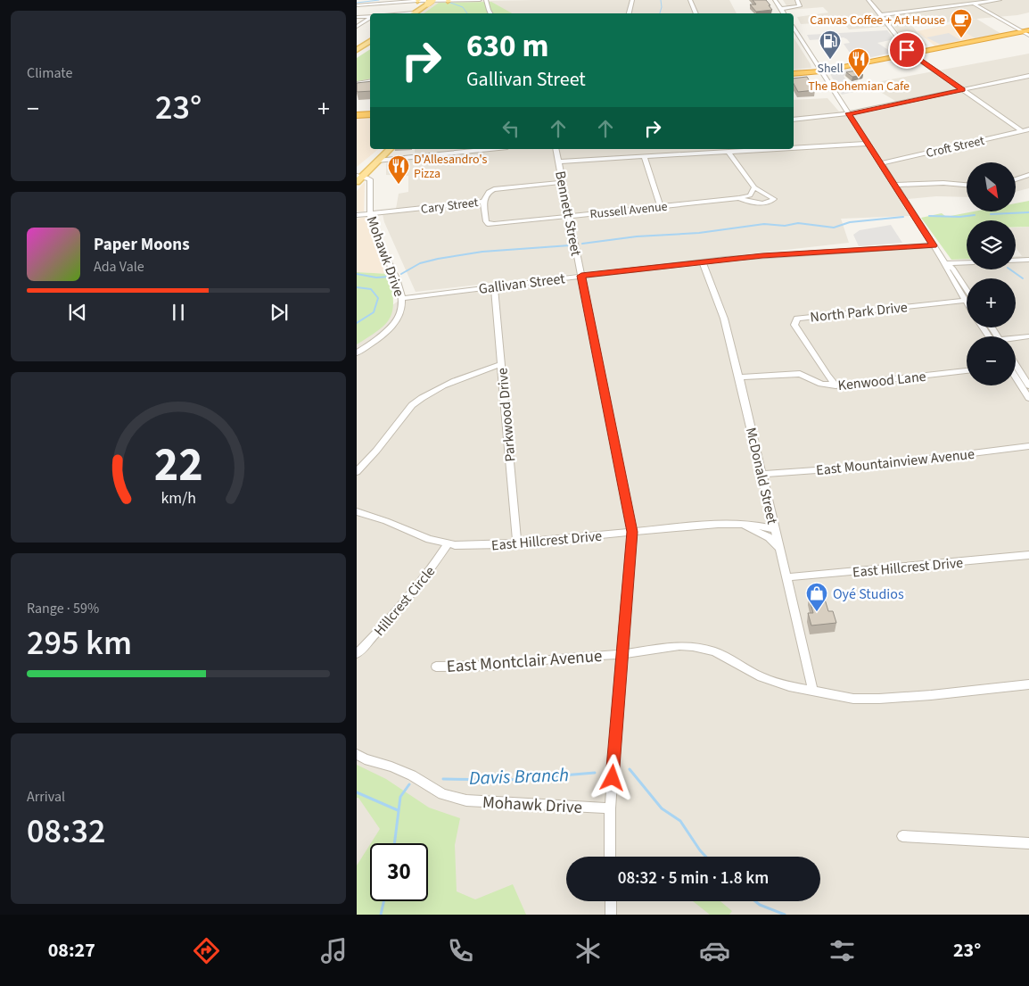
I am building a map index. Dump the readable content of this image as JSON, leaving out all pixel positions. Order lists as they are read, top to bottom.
{
  "streets": {
    "street": [
      "Croft Street",
      "Cary Street",
      "Russell Avenue",
      "Bennett Street",
      "Mohawk Drive",
      "Gallivan Street",
      "North Park Drive",
      "Kenwood Lane",
      "Parkwood Drive",
      "East Mountainview Avenue",
      "McDonald Street",
      "East Hillcrest Drive",
      "Hillcrest Circle",
      "East Montclair Avenue"
    ]
  },
  "crossings": [
    ["Cary Street", "Russell Avenue"],
    ["Cary Street", "Bennett Street"],
    ["Cary Street", "Mohawk Drive"],
    ["Russell Avenue", "Bennett Street"],
    ["Bennett Street", "Mohawk Drive"],
    ["Bennett Street", "Gallivan Street"],
    ["Bennett Street", "East Hillcrest Drive"],
    ["Bennett Street", "East Montclair Avenue"],
    ["Mohawk Drive", "Gallivan Street"],
    ["Gallivan Street", "Parkwood Drive"],
    ["Gallivan Street", "McDonald Street"],
    ["North Park Drive", "Kenwood Lane"],
    ["Kenwood Lane", "McDonald Street"],
    ["Parkwood Drive", "East Hillcrest Drive"],
    ["East Mountainview Avenue", "McDonald Street"],
    ["McDonald Street", "East Hillcrest Drive"],
    ["McDonald Street", "East Montclair Avenue"],
    ["East Hillcrest Drive", "Hillcrest Circle"]
  ],
  "water": ["Davis Branch"],
  "places": {
    "cafe": ["Canvas Coffee + Art House"],
    "fuel station": ["Shell"],
    "restaurant": ["The Bohemian Cafe", "D'Allesandro's Pizza"],
    "shop": ["Oyé Studios"]
  },
  "north": "bottom right",
  "page": {
    "tile": [
      "Climate",
      ["Range · 59%", "295 km"],
      ["Arrival", "08:32"]
    ],
    "turn": ["630 m", "Gallivan Street"],
    "heat": ["−", "23°", "+"],
    "map_buttons": ["+", "−"],
    "song": ["Paper Moons", "Ada Vale"],
    "limit": "30",
    "trip": "08:32 · 5 min · 1.8 km",
    "tabs": ["08:27", "23°"],
    "gauge": ["22", "km/h"]
  }
}
